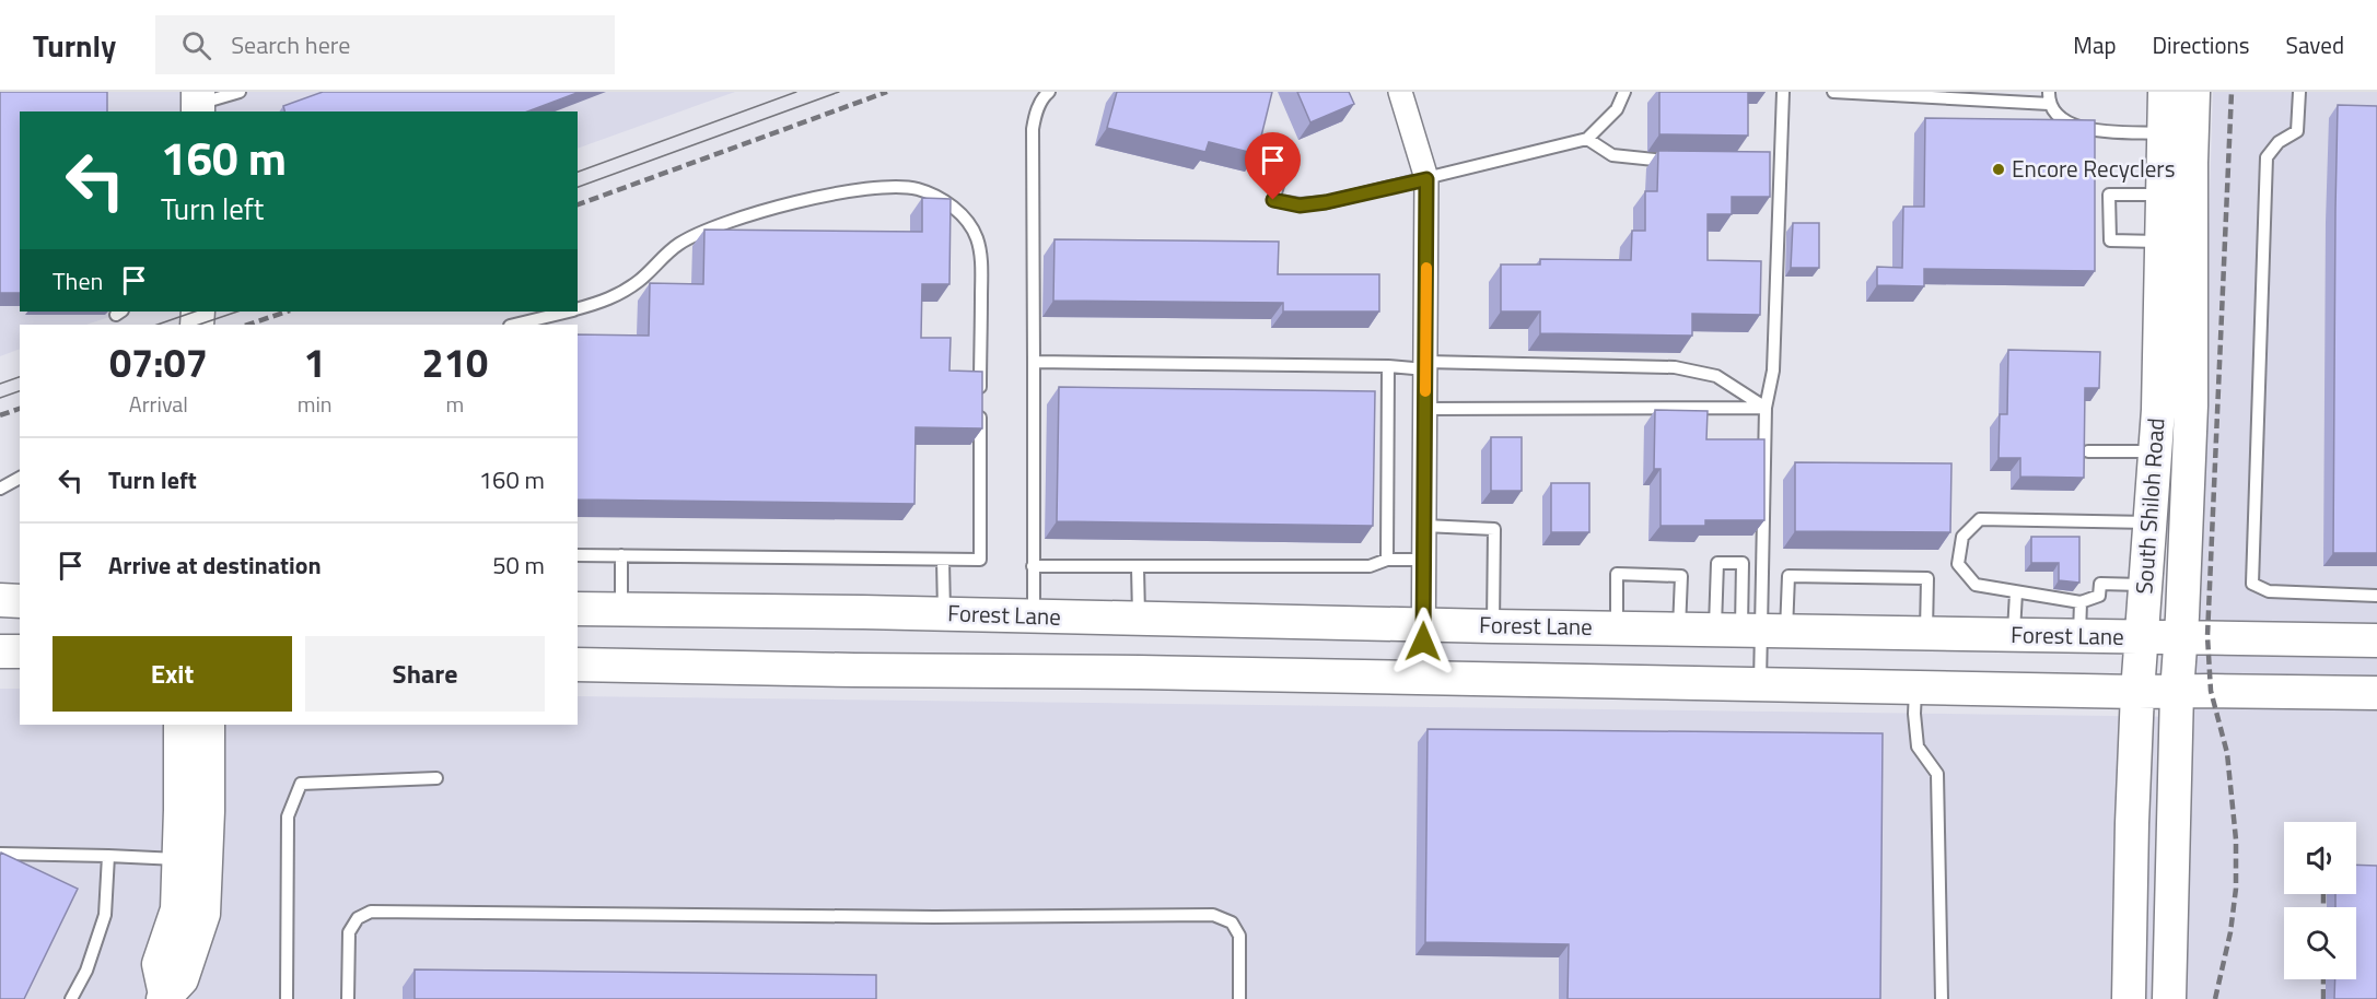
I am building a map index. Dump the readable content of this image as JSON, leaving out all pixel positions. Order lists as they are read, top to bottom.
{
  "streets": {
    "main road": ["South Shiloh Road", "Forest Lane"]
  },
  "crossings": [
    ["South Shiloh Road", "Forest Lane"]
  ],
  "places": ["Encore Recyclers"],
  "page": {
    "header": "Turnly",
    "search": "Search here",
    "nav": ["Map", "Directions", "Saved"],
    "turn": ["160 m", "Turn left"],
    "then": "Then",
    "eta": [
      "07:07",
      "Arrival",
      "1",
      "min",
      "210",
      "m"
    ],
    "list": [
      {
        "name": "Turn left",
        "value": "160 m"
      },
      {
        "name": "Arrive at destination",
        "value": "50 m"
      }
    ],
    "buttons": ["Exit", "Share"]
  }
}
